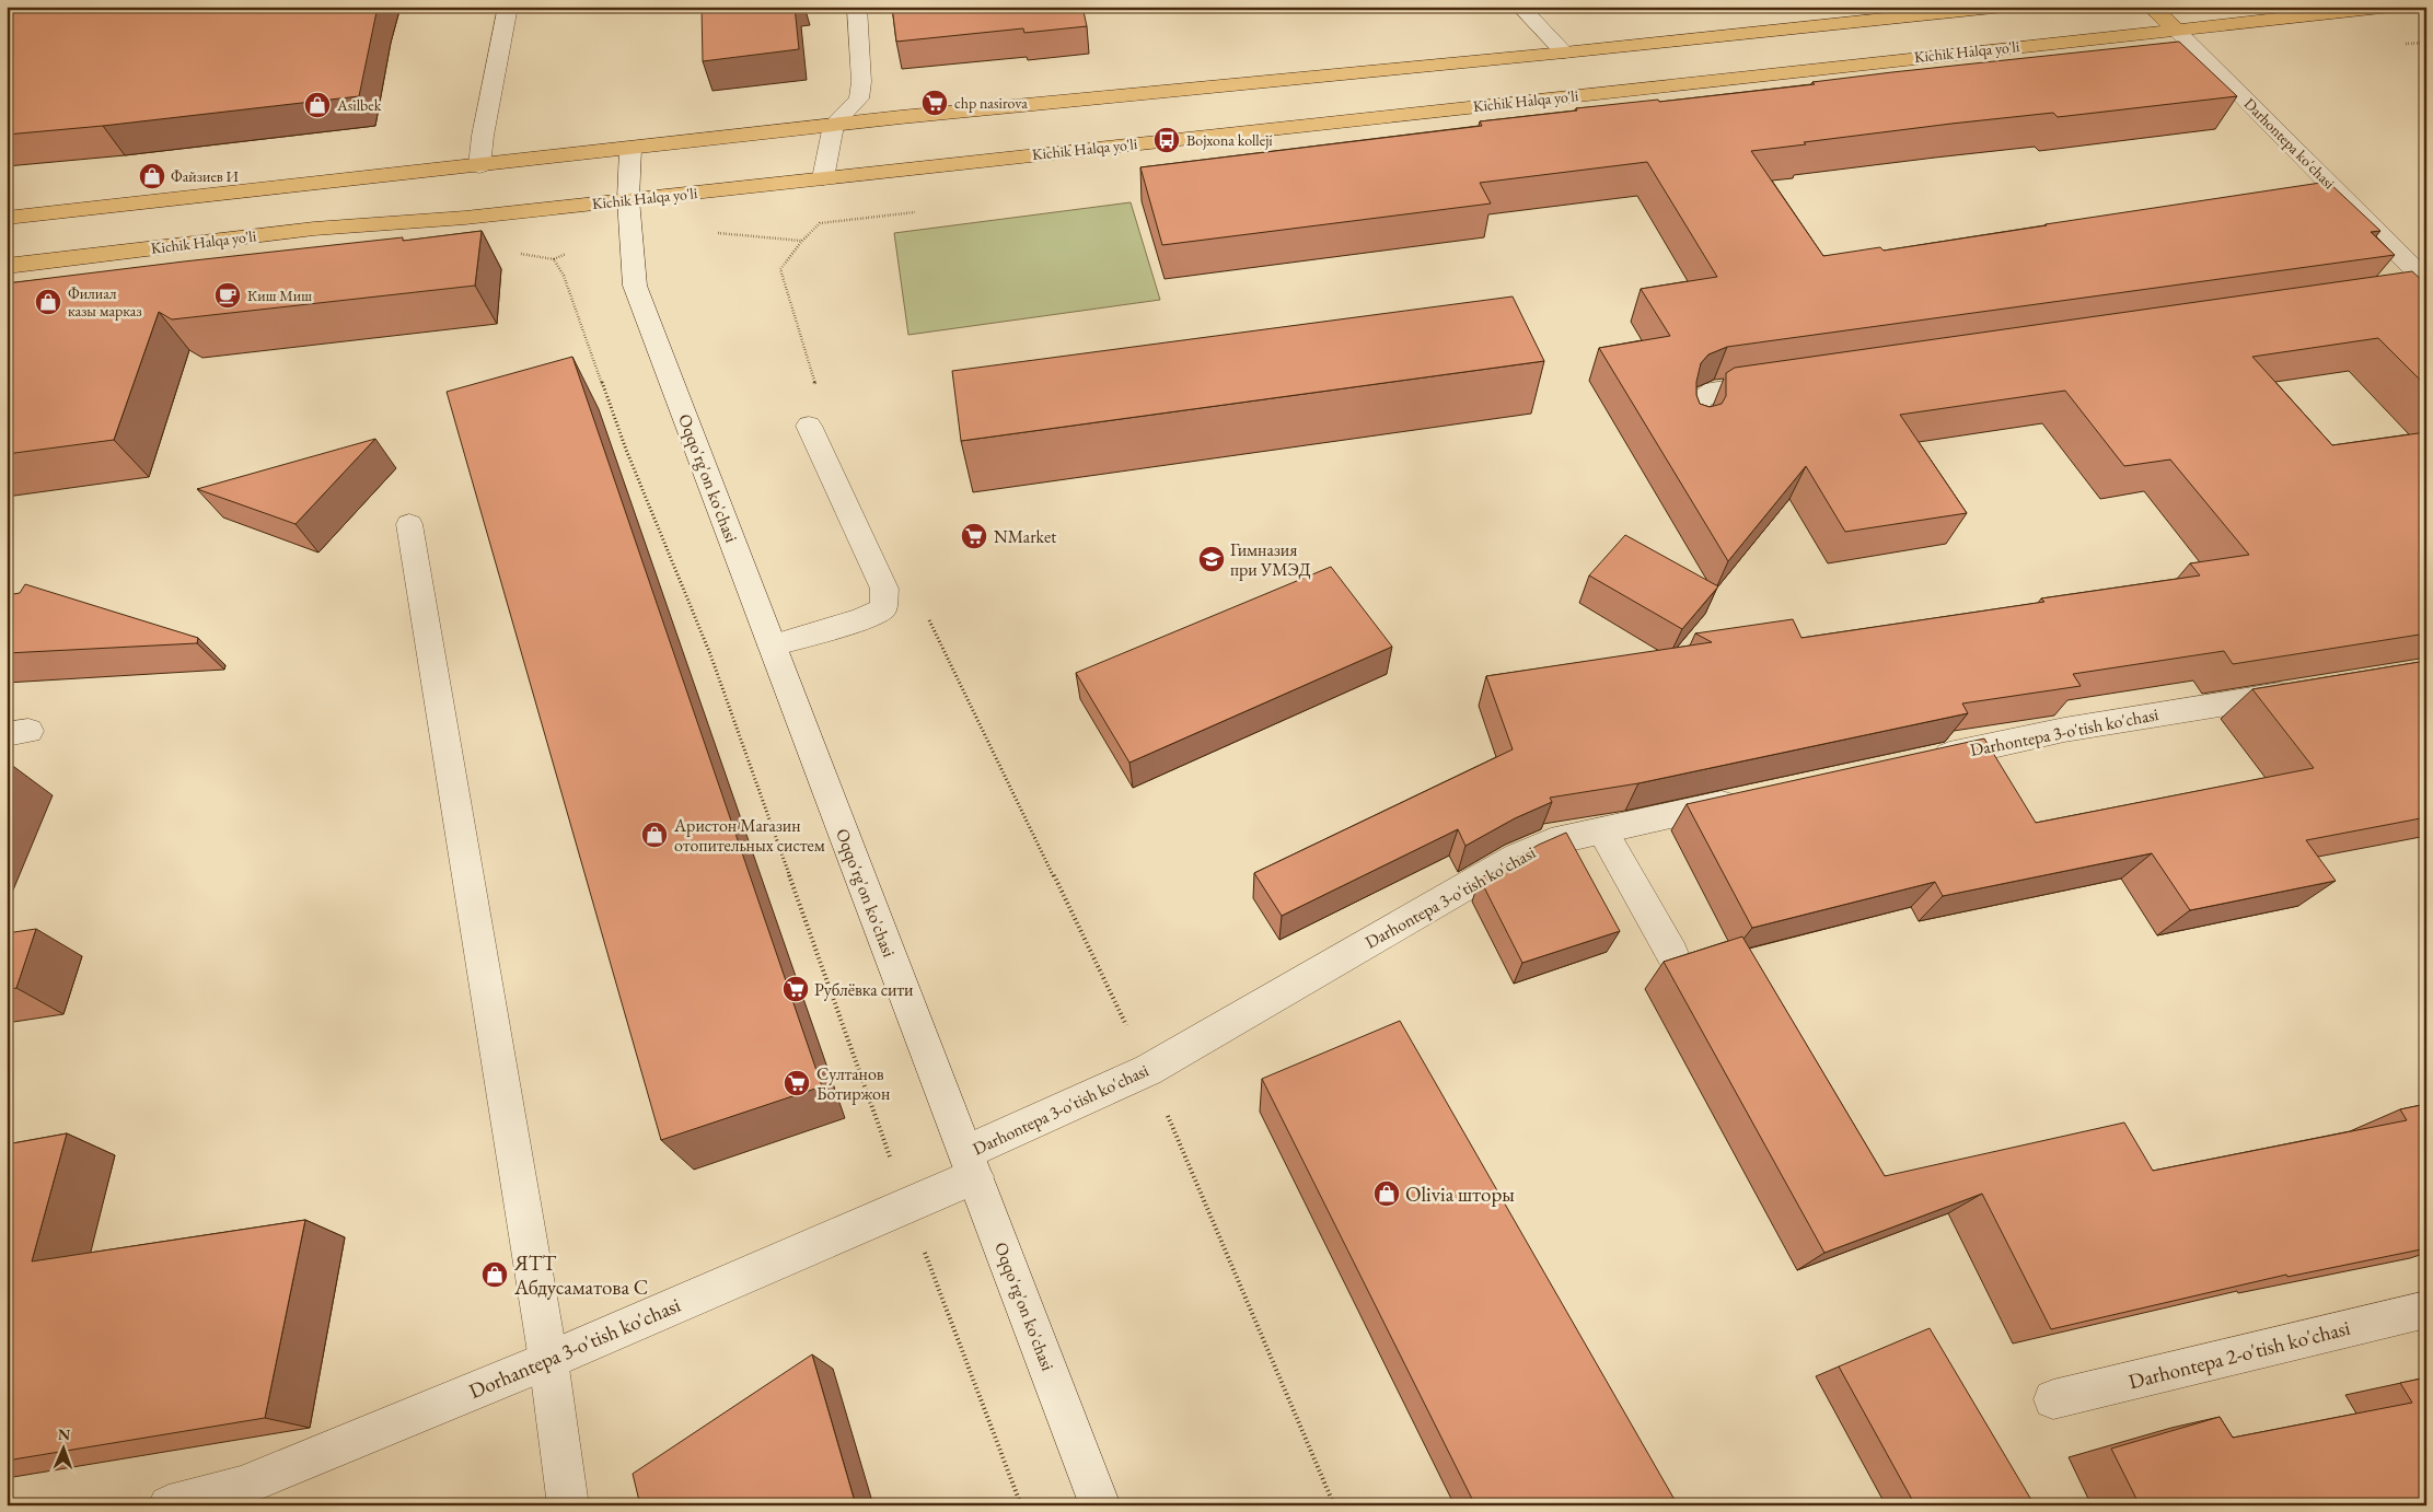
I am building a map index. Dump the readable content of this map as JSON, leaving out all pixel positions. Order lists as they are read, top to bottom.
{
  "streets": {
    "highway": ["Kichik Halqa yo'li"],
    "street": [
      "Darhontepa ko'chasi",
      "Oqqo'rg'on ko'chasi",
      "Darhontepa 3-o'tish ko'chasi",
      "Dorhantepa 3-o'tish ko'chasi",
      "Darhontepa 2-o'tish ko'chasi"
    ]
  },
  "crossings": [
    ["Kichik Halqa yo'li", "Darhontepa ko'chasi"],
    ["Kichik Halqa yo'li", "Oqqo'rg'on ko'chasi"],
    ["Oqqo'rg'on ko'chasi", "Darhontepa 3-o'tish ko'chasi"],
    ["Oqqo'rg'on ko'chasi", "Dorhantepa 3-o'tish ko'chasi"],
    ["Darhontepa 3-o'tish ko'chasi", "Dorhantepa 3-o'tish ko'chasi"]
  ],
  "places": {
    "supermarket": [
      "chp nasirova",
      "NMarket",
      "Рублёвка сити",
      "Султанов Ботиржон"
    ],
    "shop": [
      "Asilbek",
      "Файзиев И",
      "Филиал казы марказ",
      "Аристон Магазин отопительных систем",
      "Olivia шторы",
      "ЯТТ Абдусаматова С"
    ],
    "bus stop": ["Bojxona kolleji"],
    "cafe": ["Киш Миш"],
    "school or university": ["Гимназия при УМЭД"]
  },
  "north": "top"
}
